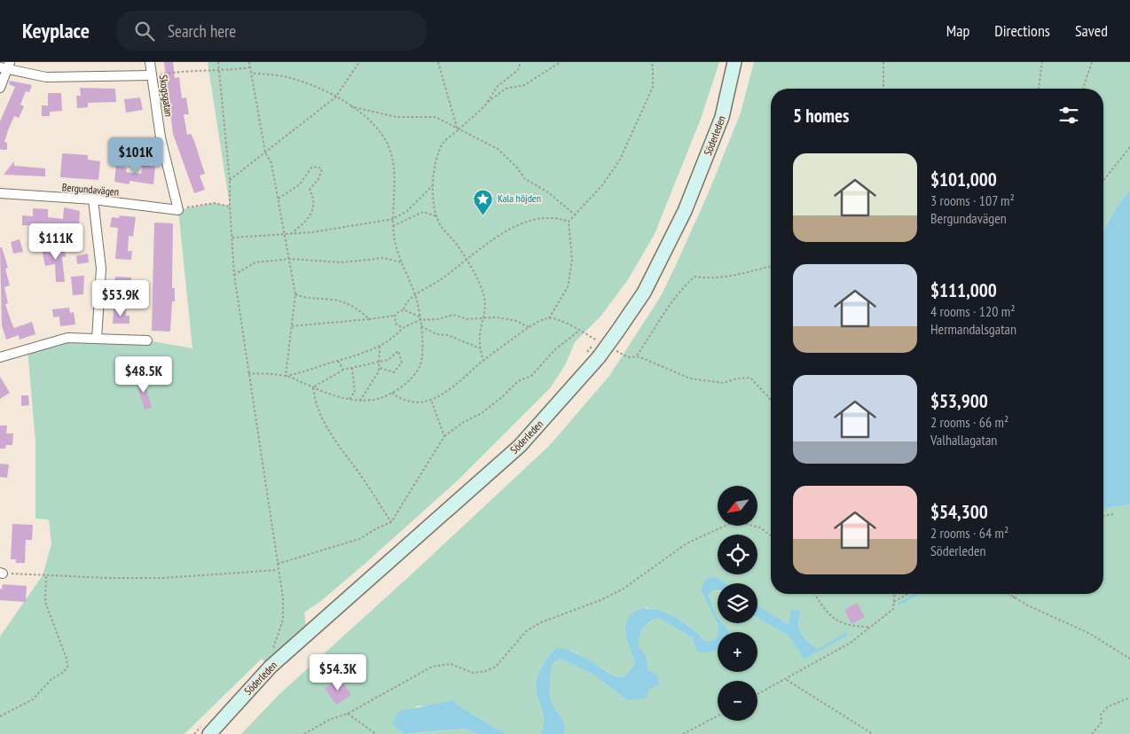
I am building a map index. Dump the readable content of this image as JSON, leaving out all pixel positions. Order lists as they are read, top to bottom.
{
  "streets": {
    "street": ["Skogsgatan", "Söderleden", "Bergundavägen"]
  },
  "crossings": [
    ["Skogsgatan", "Bergundavägen"]
  ],
  "places": {
    "place": ["Kala höjden"]
  },
  "north": "bottom left",
  "page": {
    "header": "Keyplace",
    "search": "Search here",
    "nav": ["Map", "Directions", "Saved"],
    "heading": "5 homes",
    "price": [
      "$101K",
      "$111K",
      "$53.9K",
      "$48.5K",
      "$54.3K"
    ],
    "list": [
      {
        "name": "$101,000",
        "note": "3 rooms · 107 m² · Bergundavägen"
      },
      {
        "name": "$111,000",
        "note": "4 rooms · 120 m² · Hermandalsgatan"
      },
      {
        "name": "$53,900",
        "note": "2 rooms · 66 m² · Valhallagatan"
      },
      {
        "name": "$54,300",
        "note": "2 rooms · 64 m² · Söderleden"
      }
    ],
    "map_buttons": ["+", "−"]
  }
}
